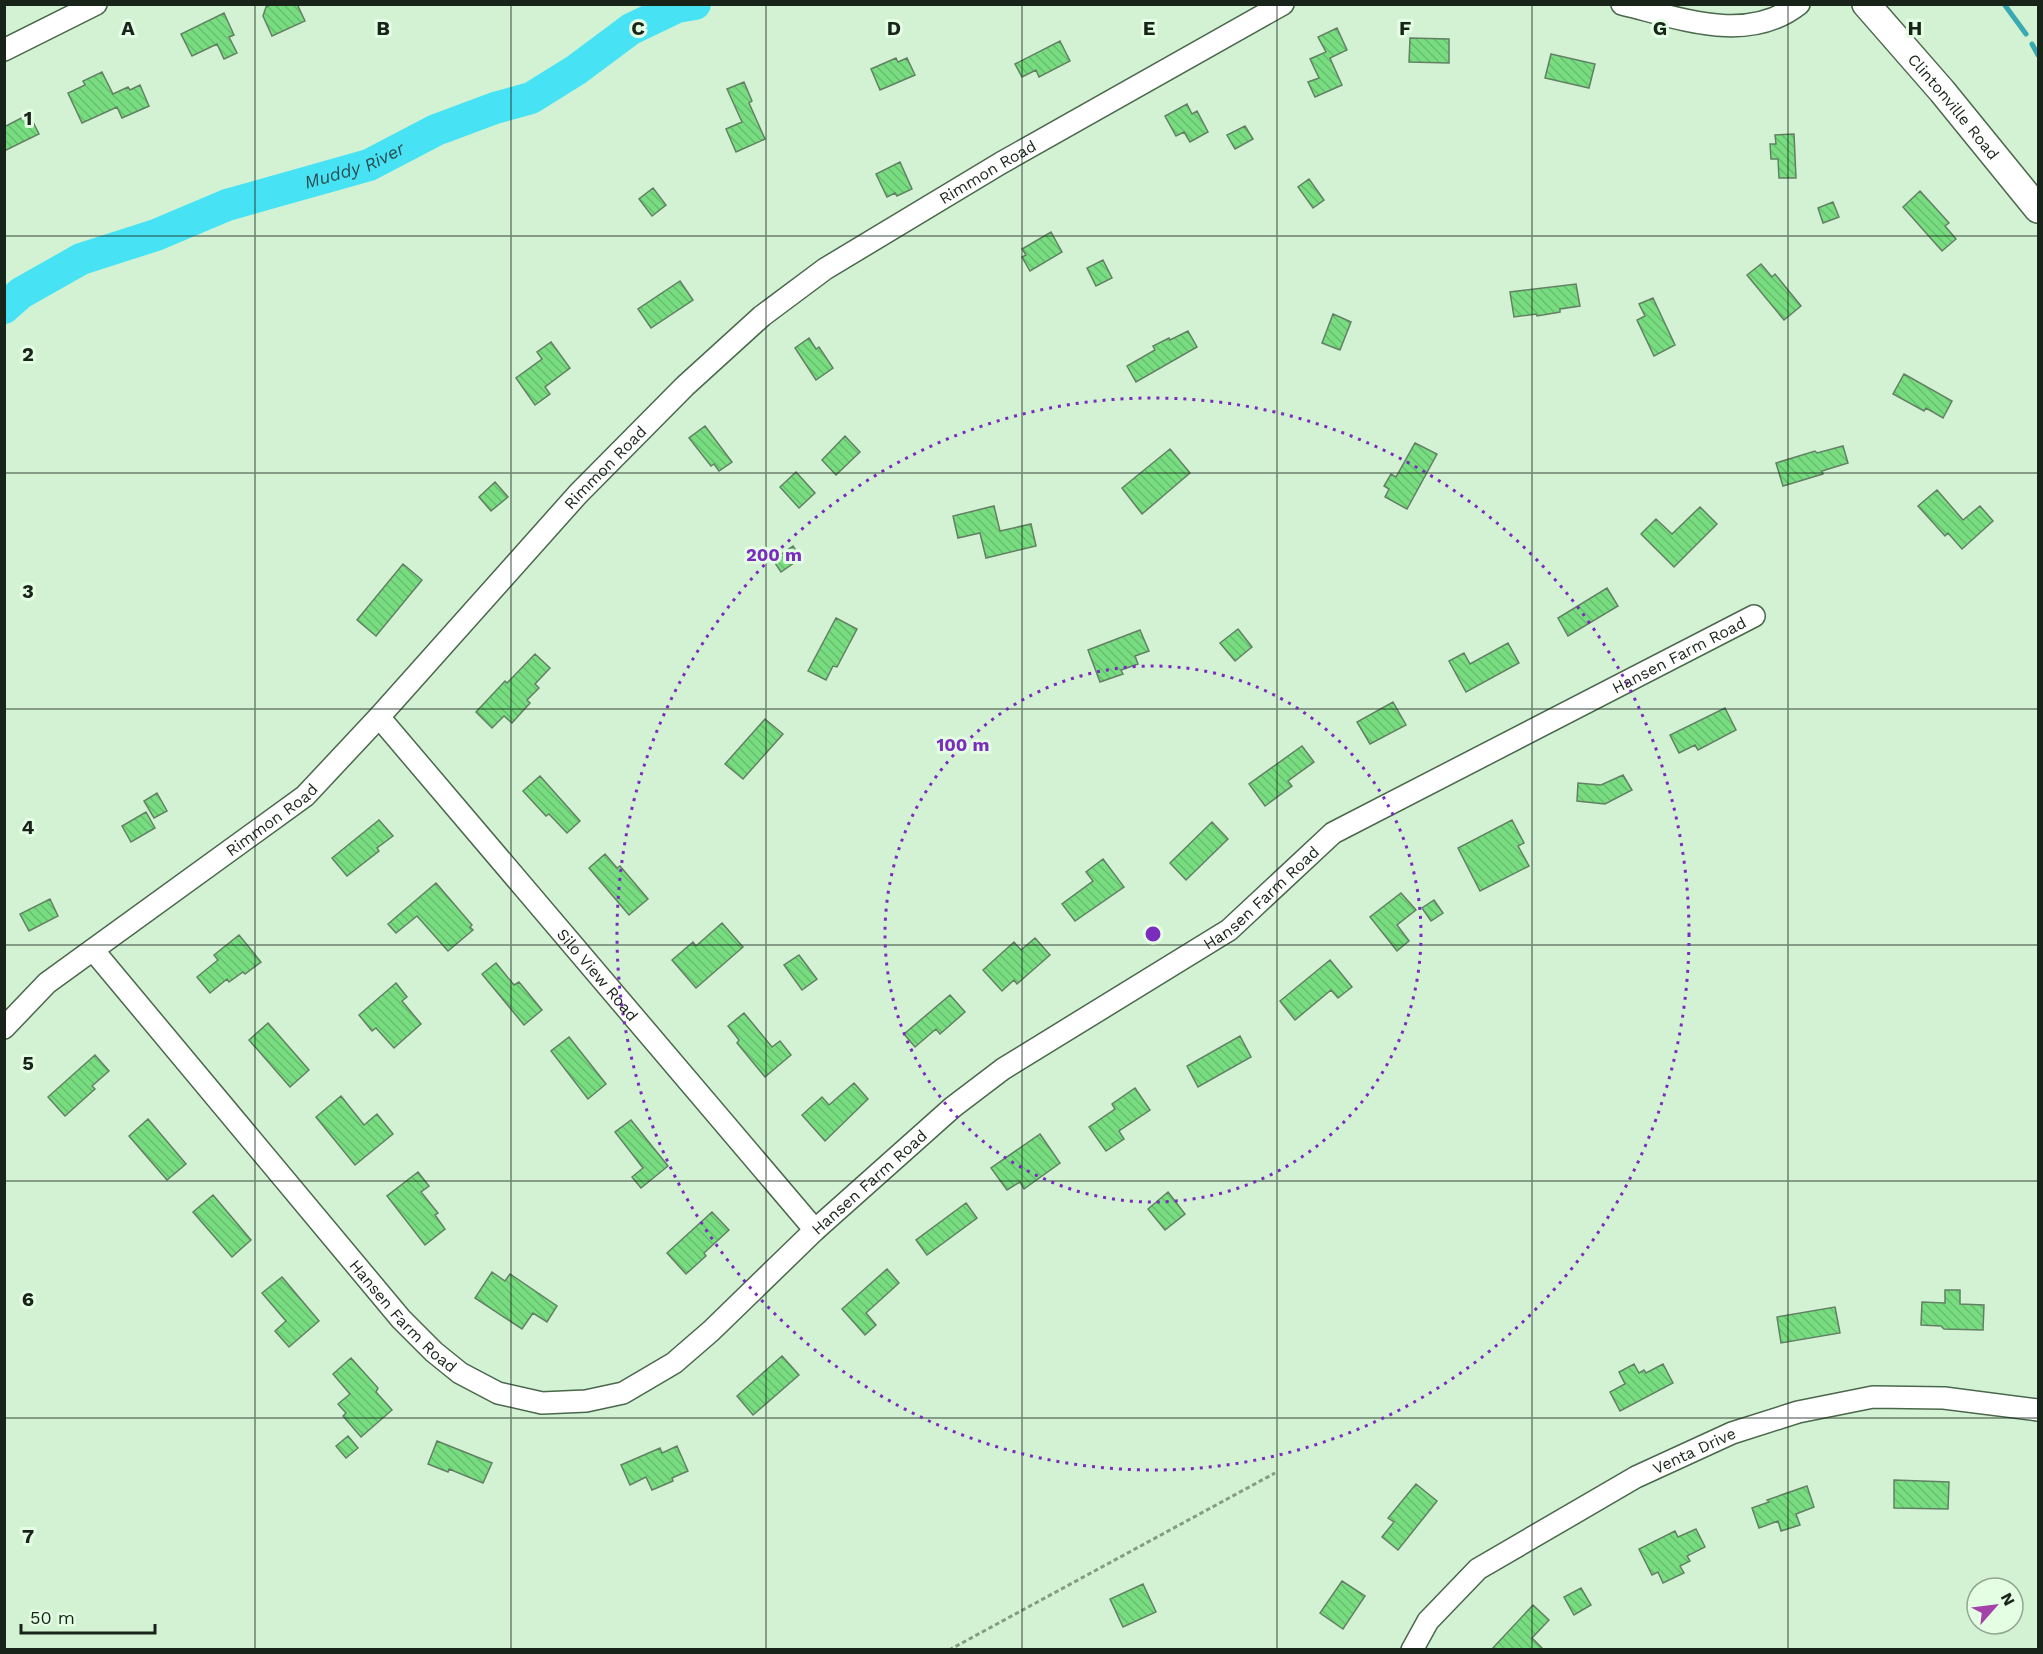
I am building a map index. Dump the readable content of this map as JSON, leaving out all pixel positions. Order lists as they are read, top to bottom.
{
  "streets": {
    "main road": ["Clintonville Road"],
    "street": [
      "Rimmon Road",
      "Hansen Farm Road",
      "Silo View Road",
      "Venta Drive"
    ]
  },
  "crossings": [
    ["Rimmon Road", "Hansen Farm Road"],
    ["Rimmon Road", "Silo View Road"],
    ["Hansen Farm Road", "Silo View Road"]
  ],
  "water": ["Muddy River"],
  "scale_bar": "50 m",
  "north": "top right",
  "grid": {
    "columns": [
      "A",
      "B",
      "C",
      "D",
      "E",
      "F",
      "G",
      "H"
    ],
    "rows": [
      "1",
      "2",
      "3",
      "4",
      "5",
      "6",
      "7"
    ]
  },
  "rings": ["200 m", "100 m"]
}
